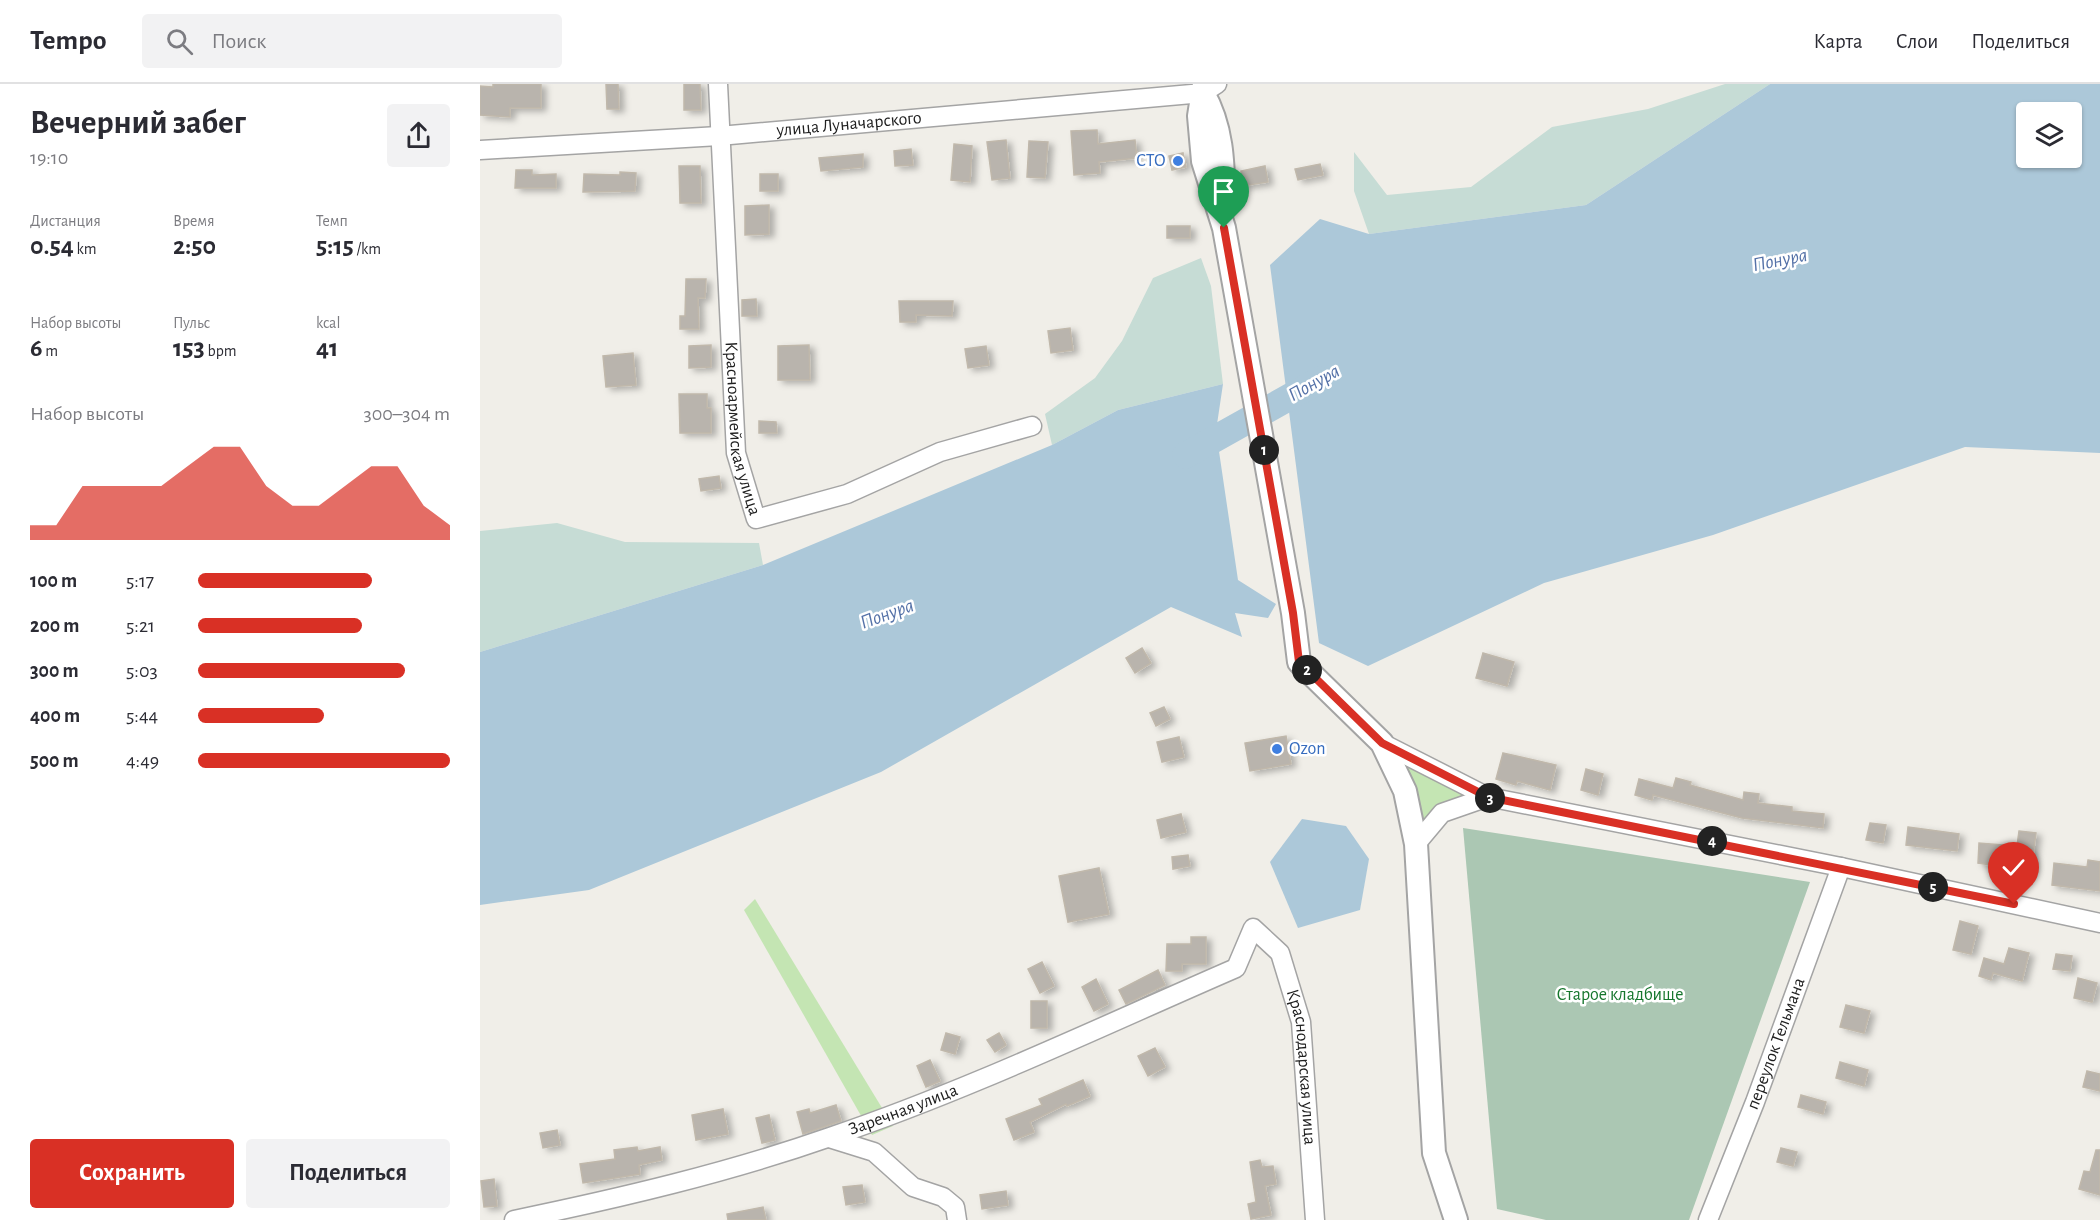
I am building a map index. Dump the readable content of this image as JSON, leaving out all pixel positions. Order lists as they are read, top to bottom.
{
  "streets": {
    "street": [
      "улица Луначарского",
      "Красноармейская улица",
      "переулок Тельмана",
      "Краснодарская улица",
      "Заречная улица"
    ]
  },
  "crossings": [
    ["улица Луначарского", "Красноармейская улица"],
    ["Краснодарская улица", "Заречная улица"]
  ],
  "water": ["Понура"],
  "parks": ["Старое кладбище"],
  "places": ["СТО", "Ozon"],
  "page": {
    "header": "Tempo",
    "search": "Поиск",
    "nav": ["Карта", "Слои", "Поделиться"],
    "heading": ["Вечерний забег", "19:10"],
    "stats": [
      ["Дистанция", "0.54 km"],
      ["Время", "2:50"],
      ["Темп", "5:15 /km"],
      ["Набор высоты", "6 m"],
      ["Пульс", "153 bpm"],
      ["kcal", "41"]
    ],
    "chart": ["Набор высоты", "300–304 m"],
    "pins": [
      "1",
      "2",
      "3",
      "4",
      "5"
    ],
    "list": [
      {
        "name": "100 m",
        "note": "5:17"
      },
      {
        "name": "200 m",
        "note": "5:21"
      },
      {
        "name": "300 m",
        "note": "5:03"
      },
      {
        "name": "400 m",
        "note": "5:44"
      },
      {
        "name": "500 m",
        "note": "4:49"
      }
    ],
    "buttons": ["Сохранить", "Поделиться"]
  }
}
